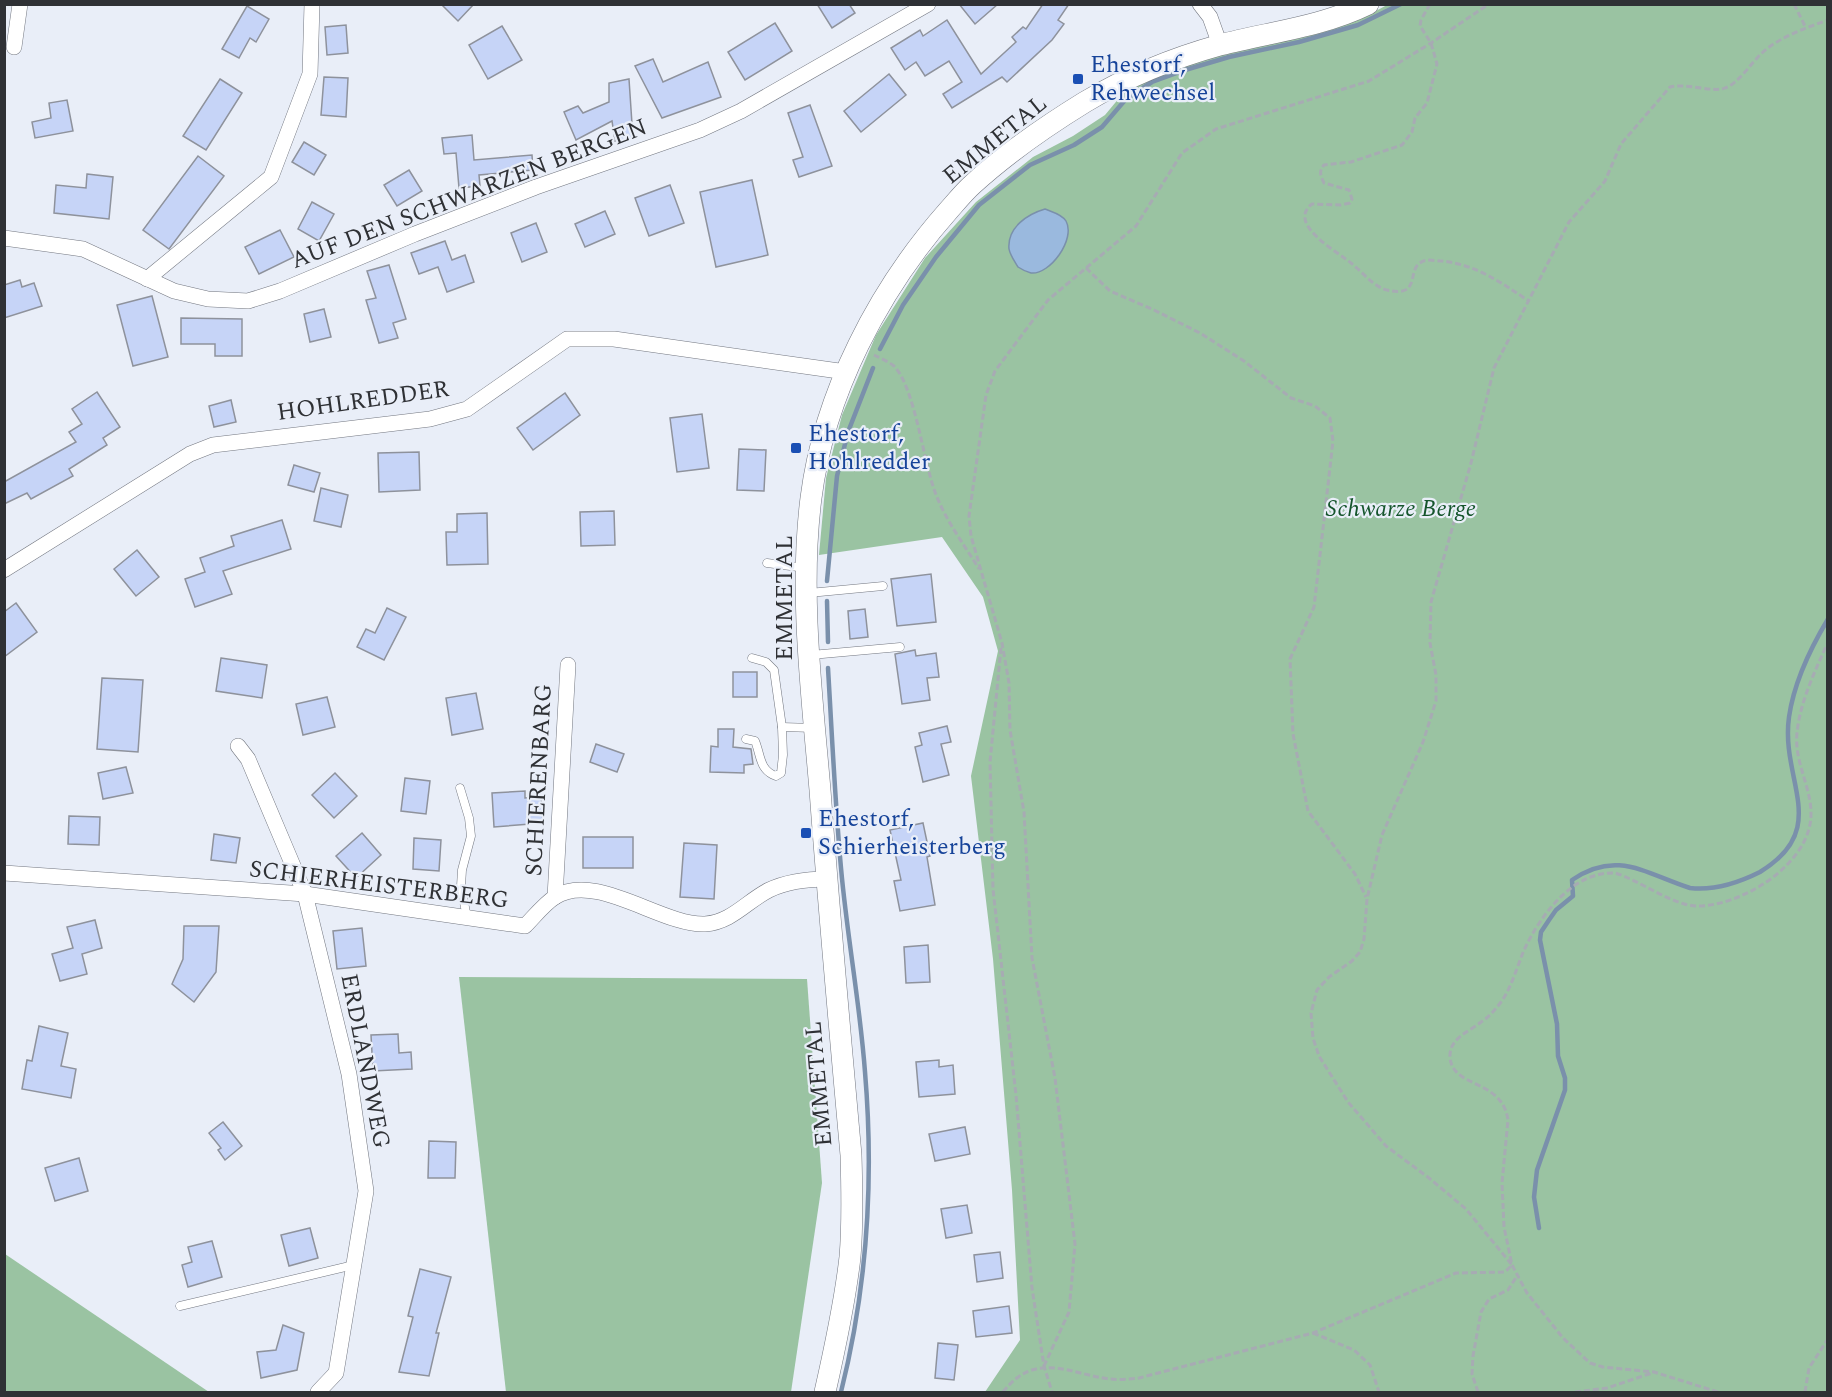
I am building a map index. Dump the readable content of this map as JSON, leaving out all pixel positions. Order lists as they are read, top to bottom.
{
  "streets": {
    "main road": ["EMMETAL"],
    "street": [
      "AUF DEN SCHWARZEN BERGEN",
      "HOHLREDDER",
      "SCHIERENBARG",
      "SCHIERHEISTERBERG",
      "ERDLANDWEG"
    ]
  },
  "crossings": [
    ["EMMETAL", "HOHLREDDER"],
    ["SCHIERENBARG", "SCHIERHEISTERBERG"],
    ["SCHIERHEISTERBERG", "ERDLANDWEG"]
  ],
  "parks": ["Schwarze Berge"],
  "places": {
    "transit": ["Ehestorf, Rehwechsel", "Ehestorf, Hohlredder", "Ehestorf, Schierheisterberg"]
  }
}
